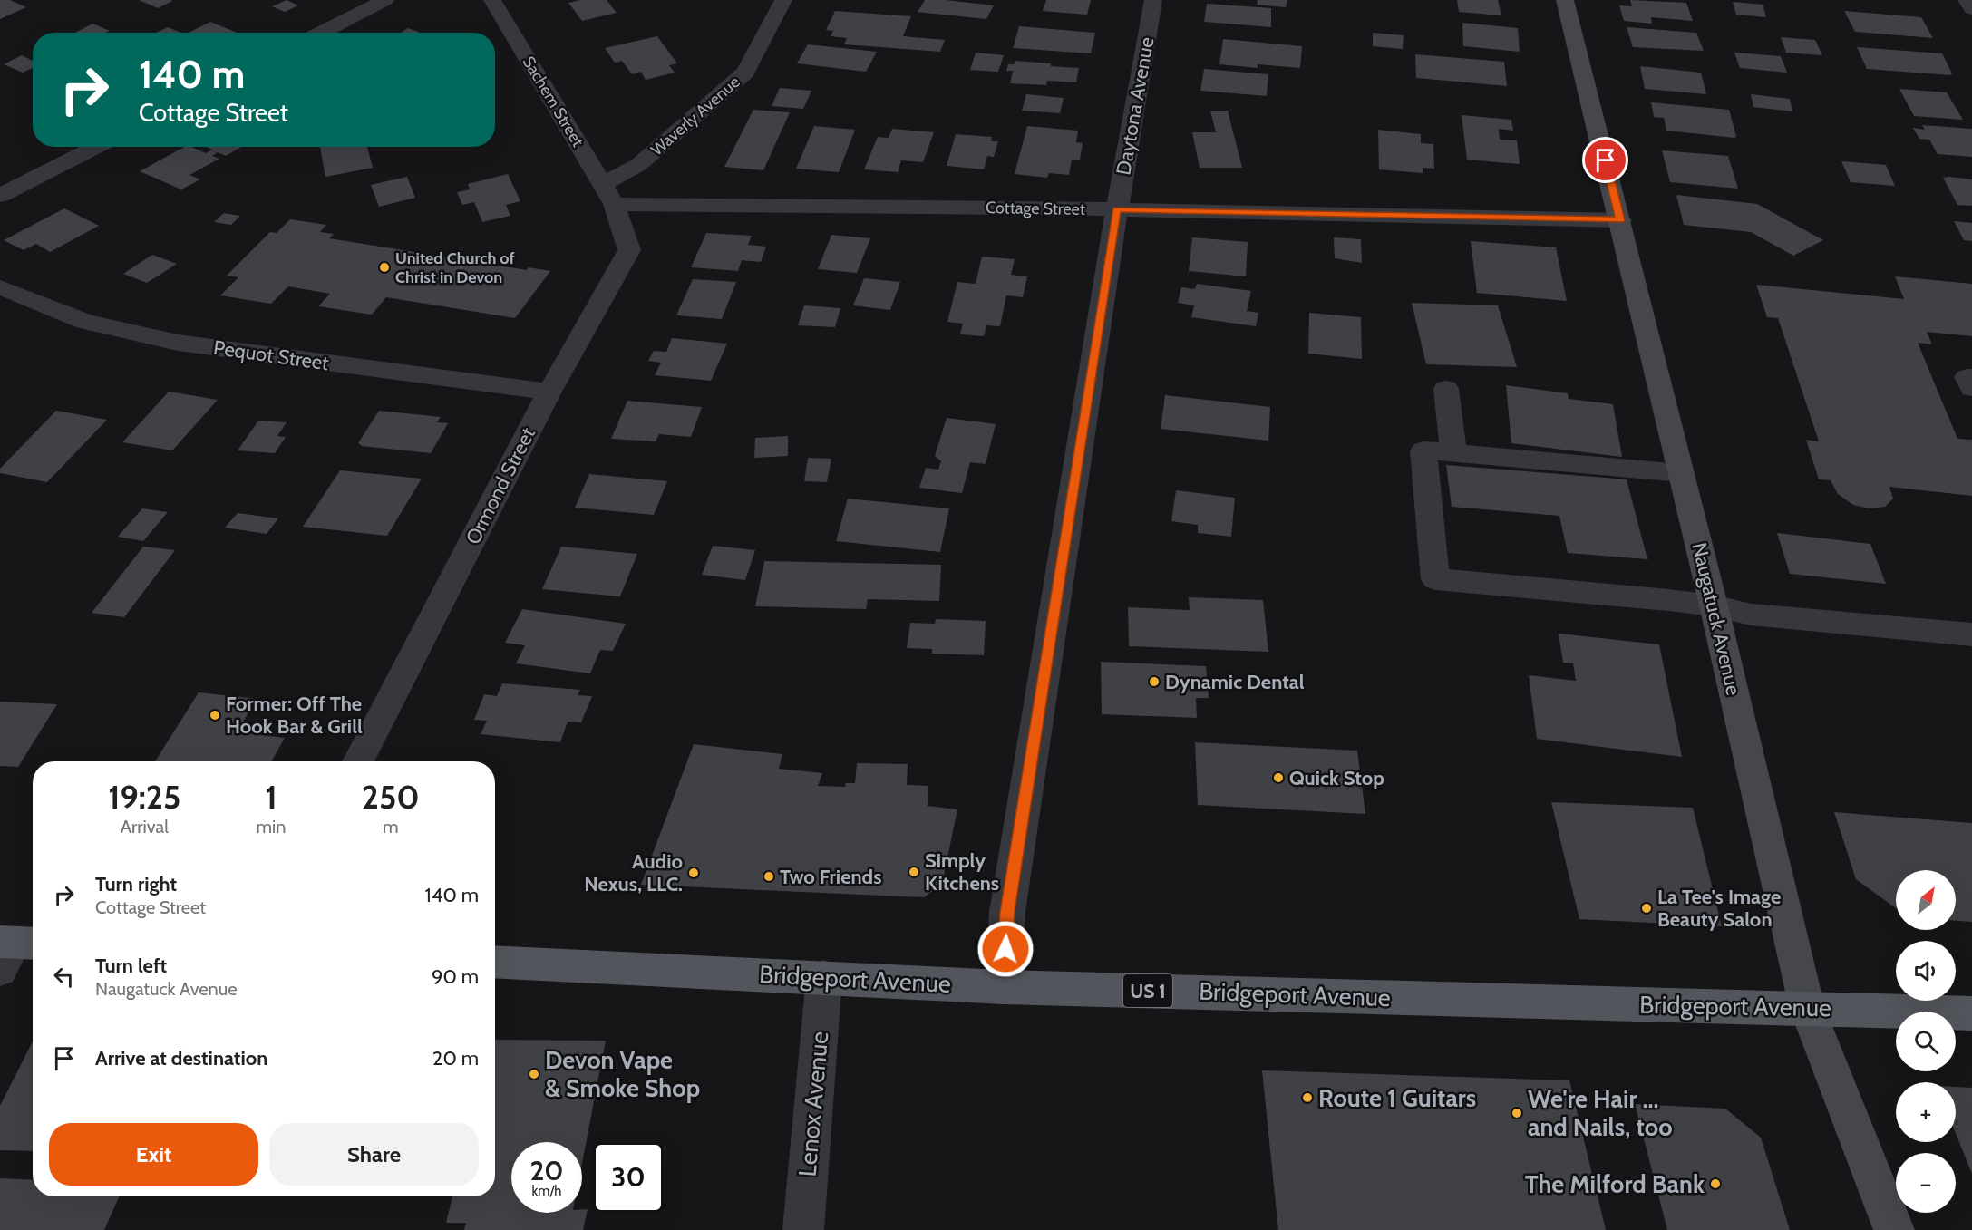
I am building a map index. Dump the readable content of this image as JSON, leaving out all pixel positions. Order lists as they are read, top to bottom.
{
  "streets": {
    "main road": ["Naugatuck Avenue", "Bridgeport Avenue", "US 1"],
    "street": [
      "Sachem Street",
      "Daytona Avenue",
      "Waverly Avenue",
      "Cottage Street",
      "Pequot Street",
      "Ormond Street",
      "Lenox Avenue"
    ]
  },
  "crossings": [
    ["Sachem Street", "Waverly Avenue"],
    ["Sachem Street", "Cottage Street"],
    ["Sachem Street", "Ormond Street"],
    ["Daytona Avenue", "Cottage Street"],
    ["Daytona Avenue", "Bridgeport Avenue"],
    ["Waverly Avenue", "Cottage Street"],
    ["Waverly Avenue", "Ormond Street"],
    ["Cottage Street", "Ormond Street"],
    ["Cottage Street", "Naugatuck Avenue"],
    ["Pequot Street", "Ormond Street"],
    ["Naugatuck Avenue", "Bridgeport Avenue"],
    ["Bridgeport Avenue", "Lenox Avenue"]
  ],
  "places": [
    "United Church of Christ in Devon",
    "Dynamic Dental",
    "Former: Off The Hook Bar & Grill",
    "Quick Stop",
    "Simply Kitchens",
    "Audio Nexus, LLC.",
    "Two Friends",
    "La Tee's Image Beauty Salon",
    "Devon Vape & Smoke Shop",
    "Route 1 Guitars",
    "We're Hair ... and Nails, too",
    "The Milford Bank"
  ],
  "north": "top right",
  "page": {
    "turn": ["140 m", "Cottage Street"],
    "eta": [
      "19:25",
      "Arrival",
      "1",
      "min",
      "250",
      "m"
    ],
    "list": [
      {
        "name": "Turn right",
        "note": "Cottage Street",
        "value": "140 m"
      },
      {
        "name": "Turn left",
        "note": "Naugatuck Avenue",
        "value": "90 m"
      },
      {
        "name": "Arrive at destination",
        "value": "20 m"
      }
    ],
    "map_buttons": ["+", "−"],
    "buttons": ["Exit", "Share"],
    "speed": "20 km/h",
    "limit": "30"
  }
}
